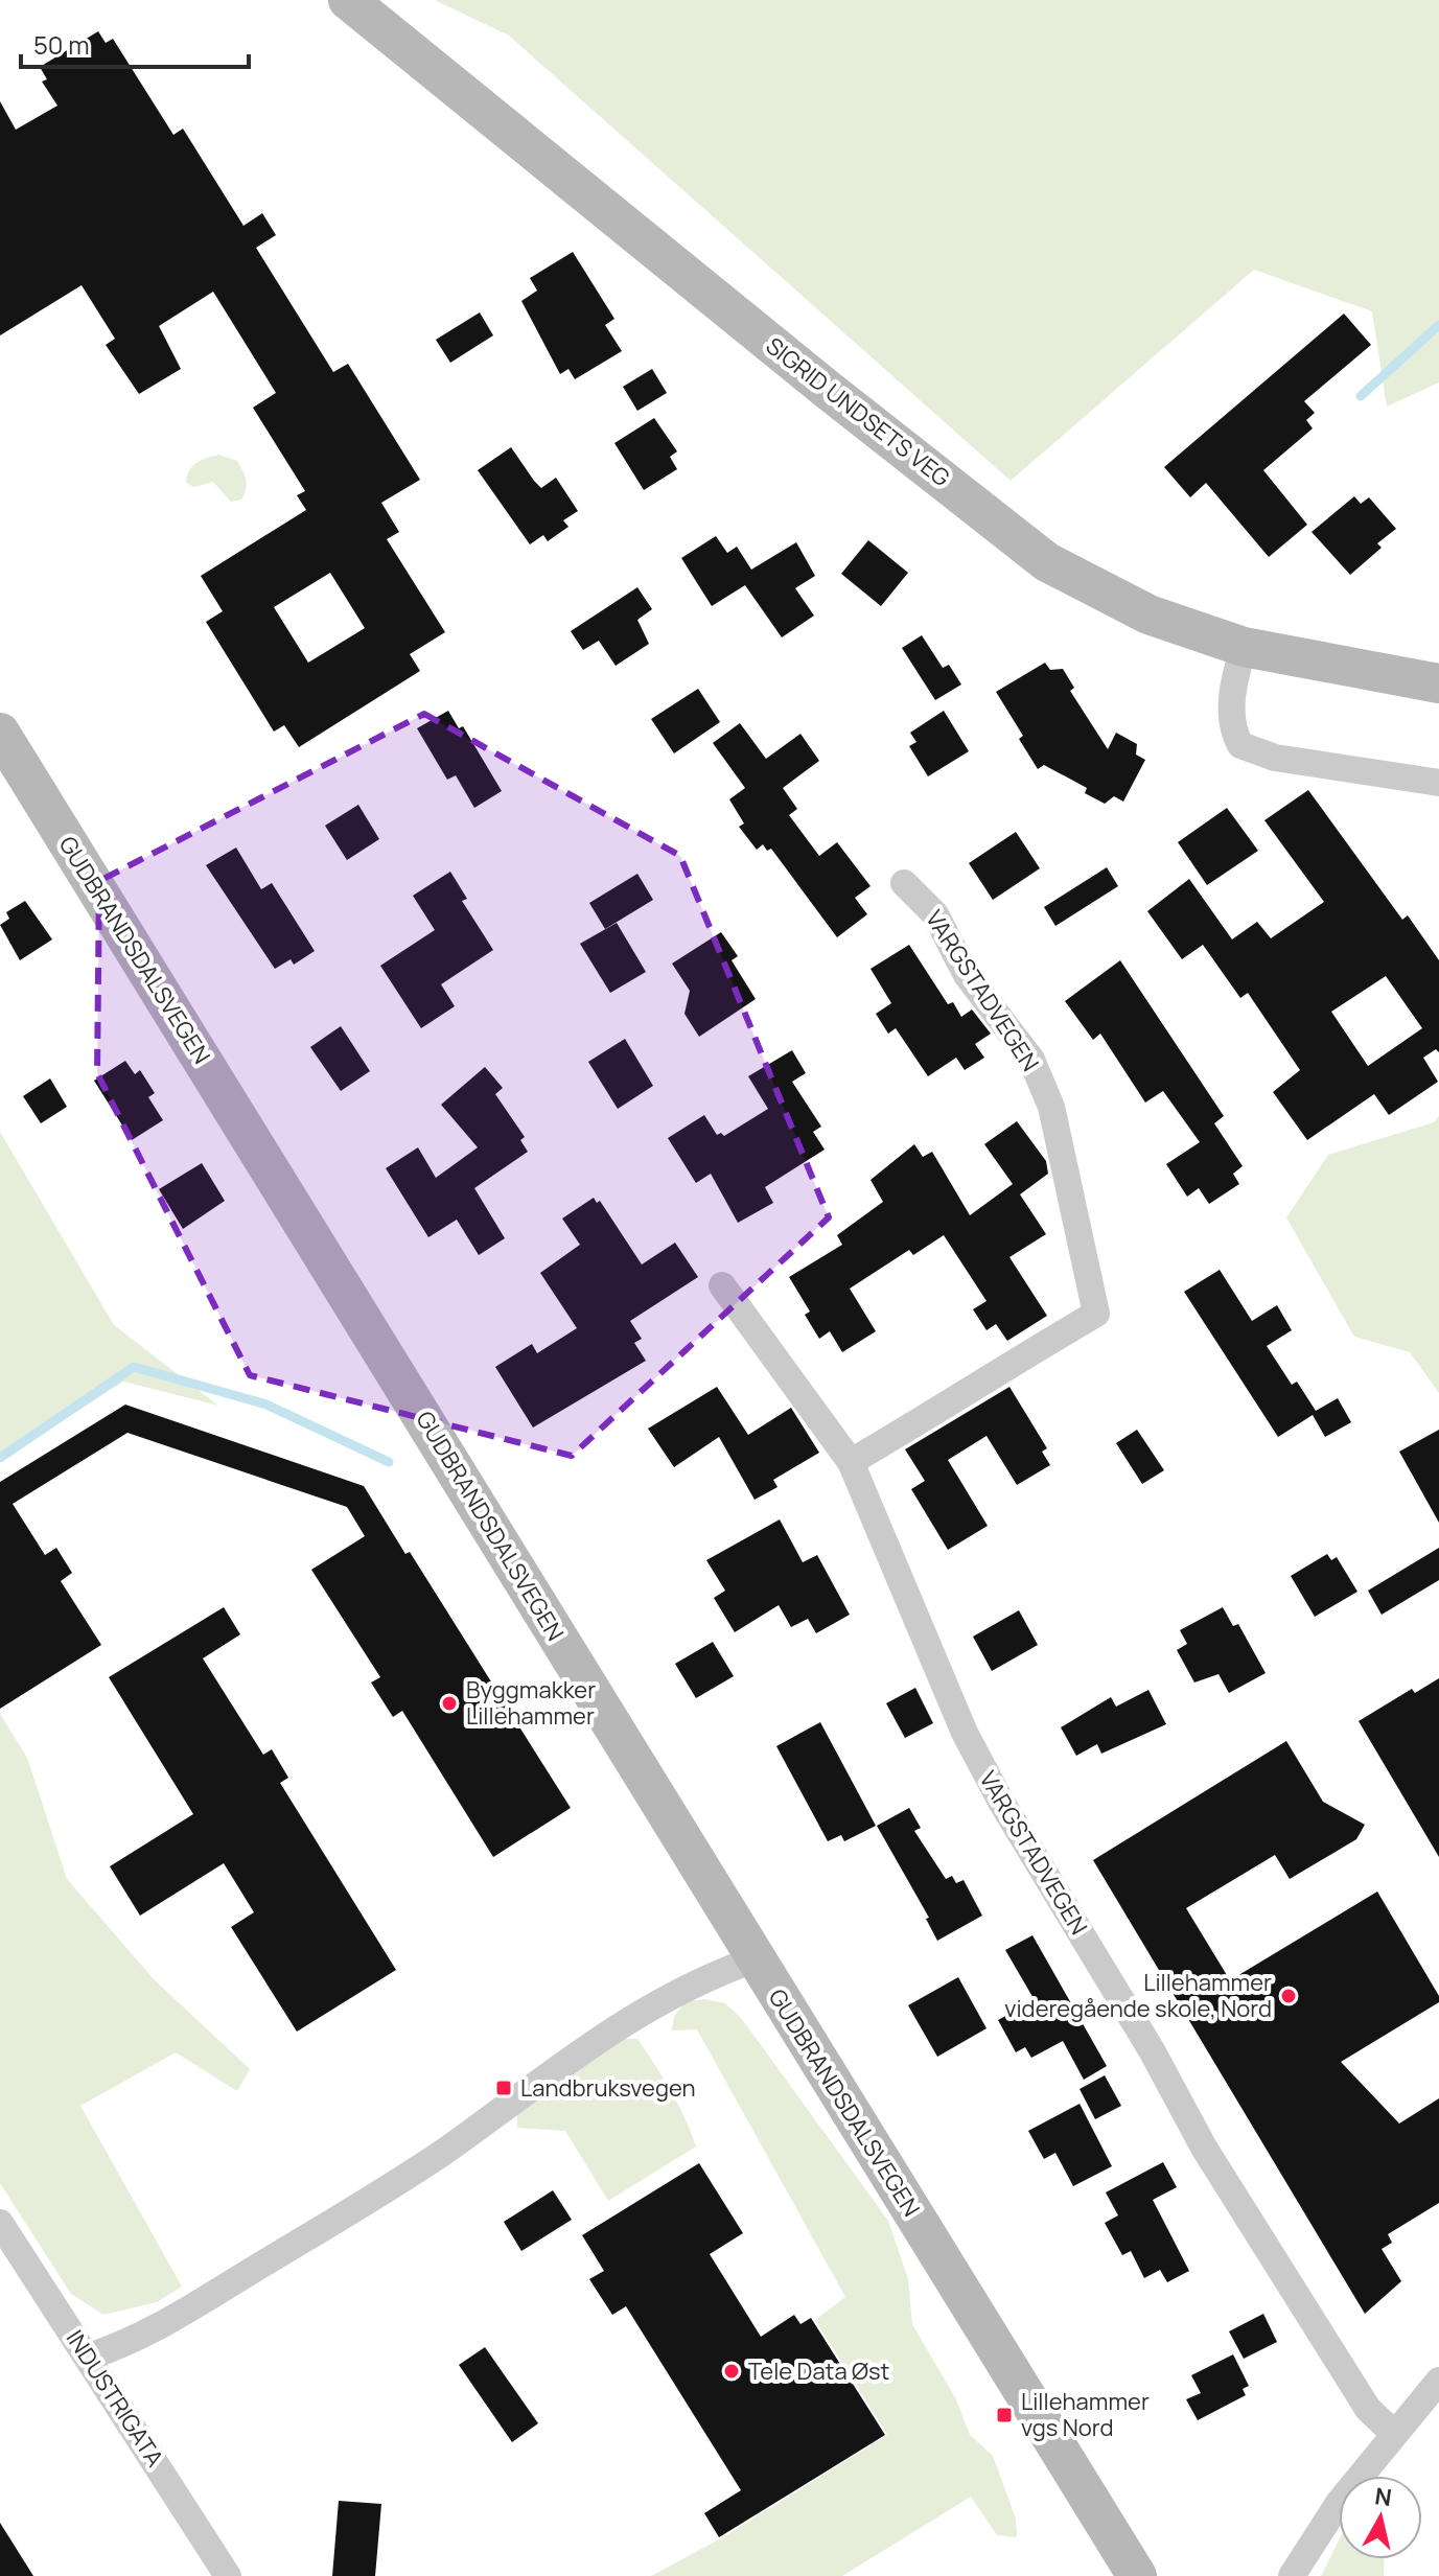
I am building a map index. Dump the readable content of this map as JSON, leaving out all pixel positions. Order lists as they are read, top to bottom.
{
  "streets": {
    "main road": ["SIGRID UNDSETS VEG", "GUDBRANDSDALSVEGEN"],
    "street": ["VARGSTADVEGEN", "INDUSTRIGATA"]
  },
  "places": {
    "other": ["Byggmakker Lillehammer", "Lillehammer videregående skole, Nord", "Tele Data Øst"],
    "transit": ["Landbruksvegen", "Lillehammer vgs Nord"]
  },
  "scale_bar": "50 m",
  "north": "top"
}
